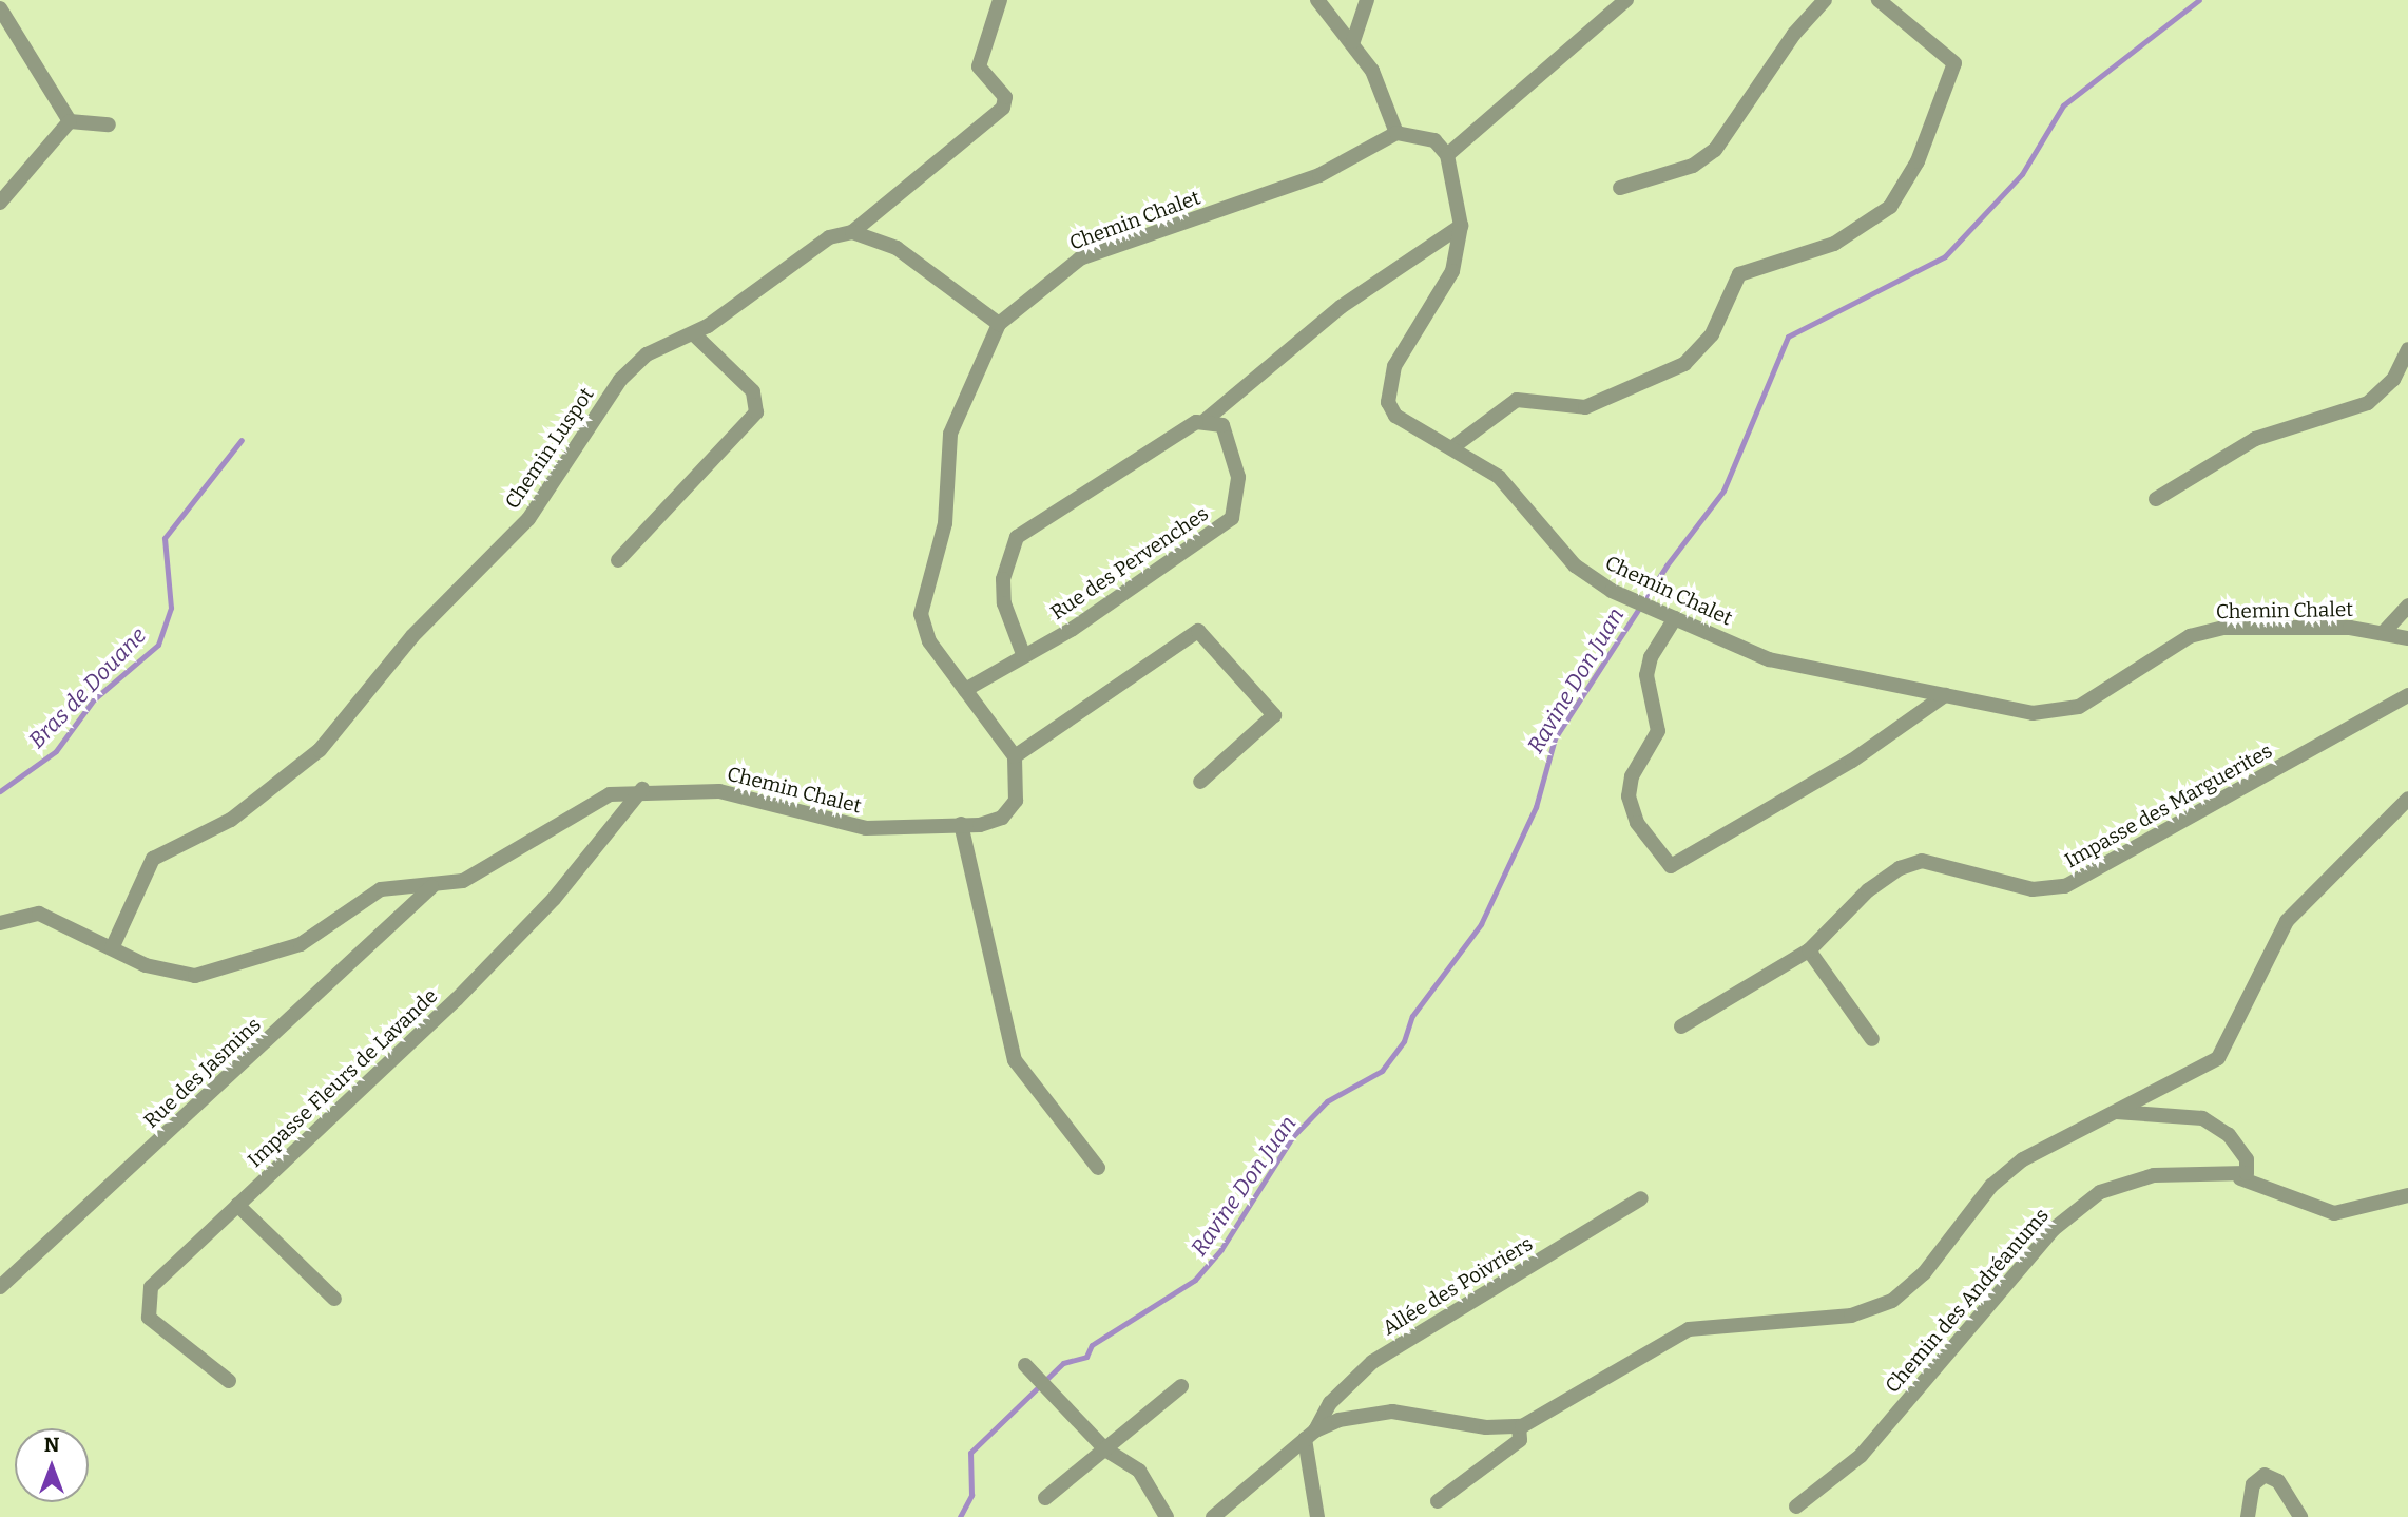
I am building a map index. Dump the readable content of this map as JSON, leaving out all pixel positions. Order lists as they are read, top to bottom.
{
  "streets": {
    "street": [
      "Chemin Chalet",
      "Chemin Luspot",
      "Rue des Pervenches",
      "Impasse des Marguerites",
      "Rue des Jasmins",
      "Impasse Fleurs de Lavande",
      "Allée des Poivriers",
      "Chemin des Andréanums"
    ]
  },
  "crossings": [
    ["Chemin Chalet", "Chemin Luspot"],
    ["Chemin Chalet", "Rue des Pervenches"],
    ["Chemin Chalet", "Rue des Jasmins"],
    ["Chemin Chalet", "Impasse Fleurs de Lavande"]
  ],
  "water": ["Ravine Don Juan", "Bras de Douane"],
  "north": "top"
}
